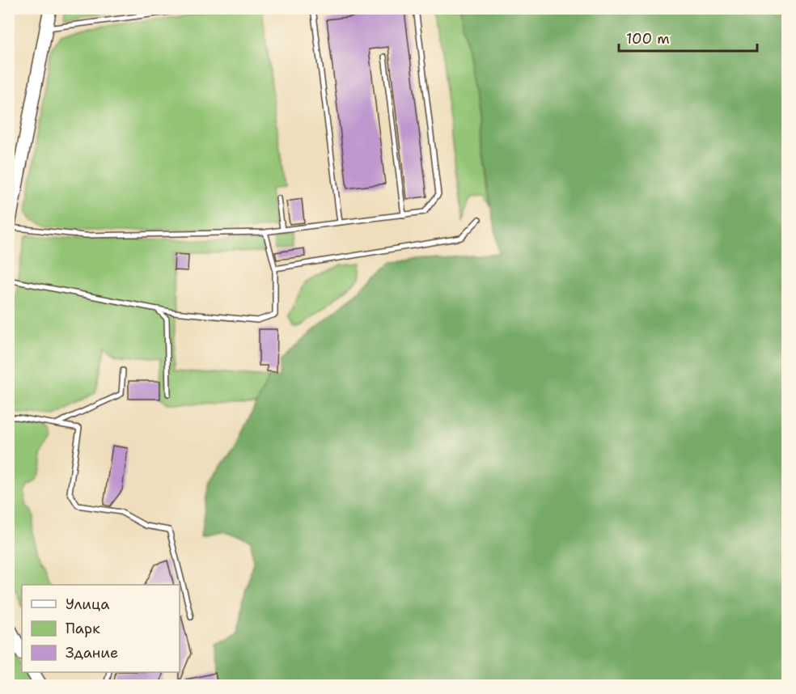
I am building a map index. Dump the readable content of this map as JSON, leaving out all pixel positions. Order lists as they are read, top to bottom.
{
  "legend": ["Улица", "Парк", "Здание"],
  "scale_bar": "100 m"
}
